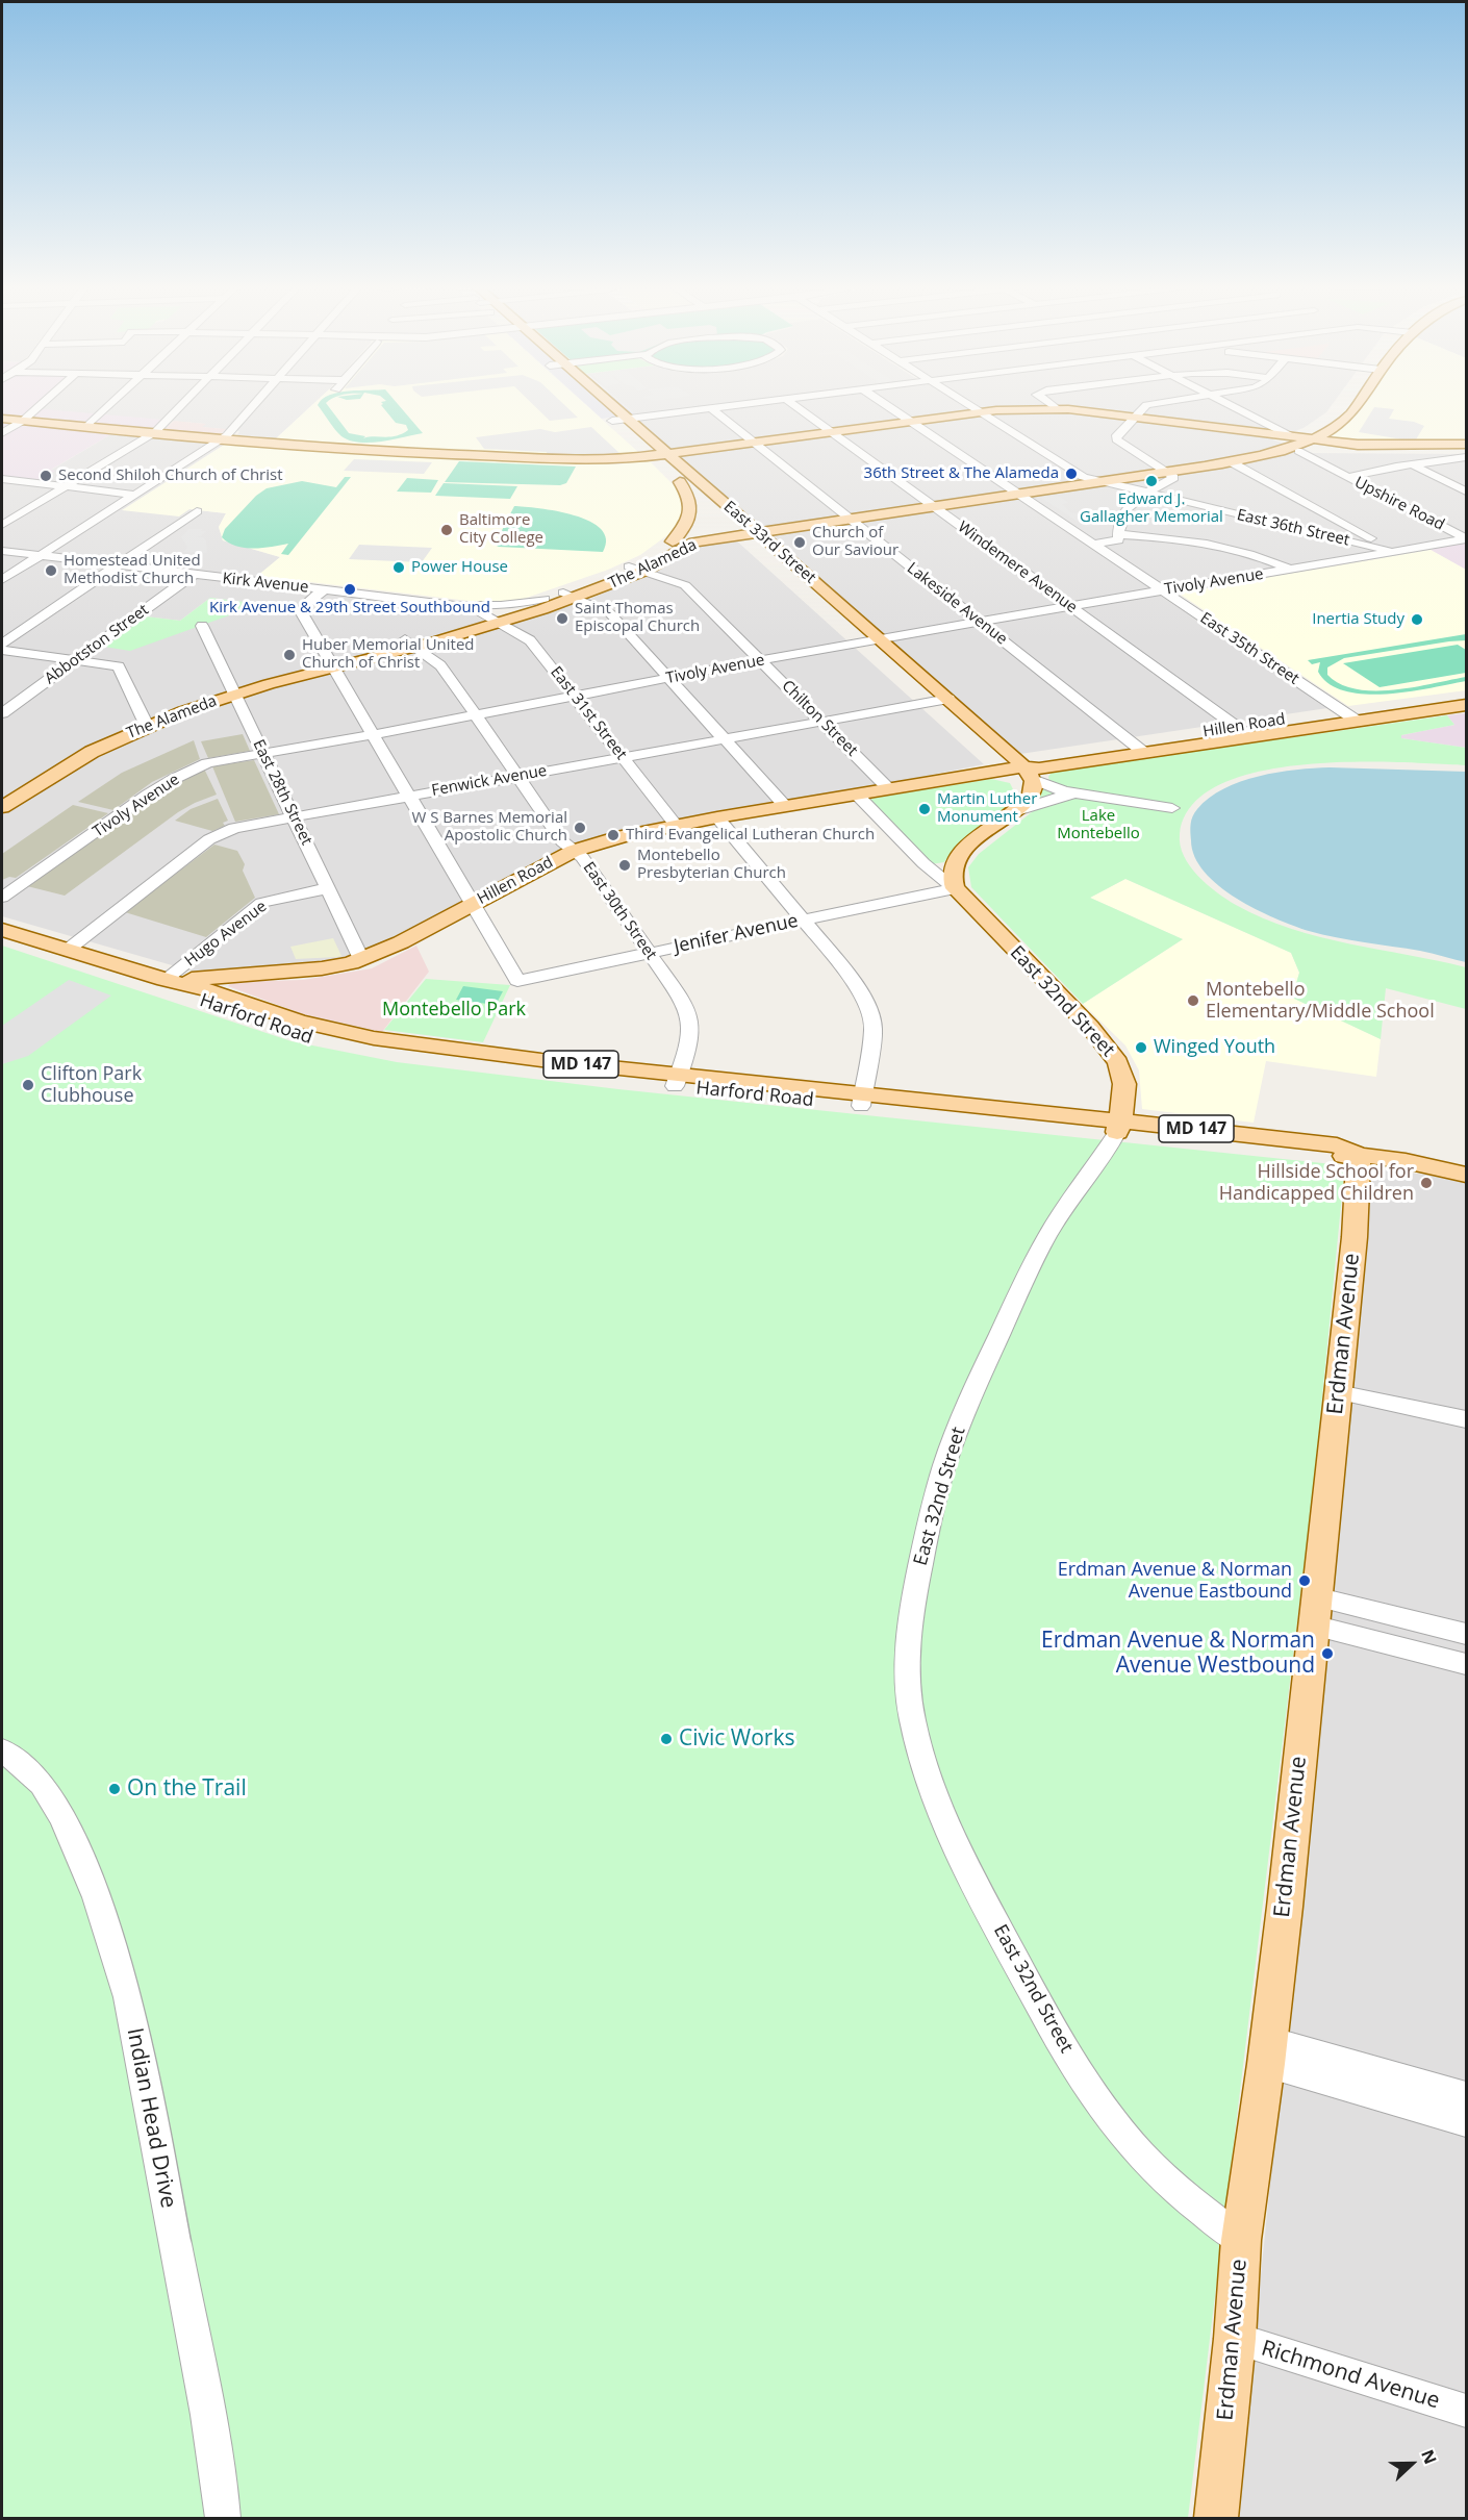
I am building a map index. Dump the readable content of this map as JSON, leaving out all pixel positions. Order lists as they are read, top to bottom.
{
  "streets": {
    "main road": [
      "East 33rd Street",
      "The Alameda",
      "Hillen Road",
      "East 32nd Street",
      "Harford Road",
      "MD 147",
      "Erdman Avenue"
    ],
    "street": [
      "Upshire Road",
      "East 36th Street",
      "Windemere Avenue",
      "Tivoly Avenue",
      "Kirk Avenue",
      "Lakeside Avenue",
      "Abbotston Street",
      "East 35th Street",
      "East 31st Street",
      "Chilton Street",
      "Fenwick Avenue",
      "East 28th Street",
      "East 30th Street",
      "Hugo Avenue",
      "Jenifer Avenue",
      "Indian Head Drive",
      "Richmond Avenue"
    ]
  },
  "crossings": [
    ["Upshire Road", "Tivoly Avenue"],
    ["East 36th Street", "The Alameda"],
    ["East 36th Street", "Tivoly Avenue"],
    ["East 33rd Street", "The Alameda"],
    ["East 33rd Street", "Tivoly Avenue"],
    ["East 33rd Street", "Hillen Road"],
    ["East 33rd Street", "Fenwick Avenue"],
    ["The Alameda", "Windemere Avenue"],
    ["The Alameda", "Kirk Avenue"],
    ["The Alameda", "Lakeside Avenue"],
    ["The Alameda", "East 35th Street"],
    ["The Alameda", "East 31st Street"],
    ["The Alameda", "Chilton Street"],
    ["The Alameda", "East 28th Street"],
    ["The Alameda", "East 30th Street"],
    ["Windemere Avenue", "Tivoly Avenue"],
    ["Windemere Avenue", "Hillen Road"],
    ["Tivoly Avenue", "Lakeside Avenue"],
    ["Tivoly Avenue", "East 35th Street"],
    ["Tivoly Avenue", "East 31st Street"],
    ["Tivoly Avenue", "Chilton Street"],
    ["Tivoly Avenue", "East 28th Street"],
    ["Tivoly Avenue", "East 30th Street"],
    ["Kirk Avenue", "Abbotston Street"],
    ["Kirk Avenue", "East 31st Street"],
    ["Lakeside Avenue", "Hillen Road"],
    ["East 35th Street", "Hillen Road"],
    ["East 31st Street", "Hillen Road"],
    ["East 31st Street", "Fenwick Avenue"],
    ["Chilton Street", "Hillen Road"],
    ["Chilton Street", "Fenwick Avenue"],
    ["Hillen Road", "East 28th Street"],
    ["Hillen Road", "East 30th Street"],
    ["Hillen Road", "Hugo Avenue"],
    ["Hillen Road", "Jenifer Avenue"],
    ["Hillen Road", "East 32nd Street"],
    ["Hillen Road", "Harford Road"],
    ["Fenwick Avenue", "East 28th Street"],
    ["Fenwick Avenue", "East 30th Street"],
    ["Fenwick Avenue", "Harford Road"],
    ["East 28th Street", "Hugo Avenue"],
    ["East 30th Street", "Jenifer Avenue"],
    ["East 30th Street", "Harford Road"],
    ["Hugo Avenue", "Harford Road"],
    ["Jenifer Avenue", "East 32nd Street"],
    ["East 32nd Street", "Harford Road"],
    ["East 32nd Street", "Erdman Avenue"],
    ["Harford Road", "Erdman Avenue"],
    ["Erdman Avenue", "Richmond Avenue"]
  ],
  "parks": ["Lake Montebello", "Montebello Park"],
  "places": [
    "36th Street & The Alameda",
    "Second Shiloh Church of Christ",
    "Edward J. Gallagher Memorial",
    "Baltimore City College",
    "Church of Our Saviour",
    "Power House",
    "Homestead United Methodist Church",
    "Kirk Avenue & 29th Street Southbound",
    "Saint Thomas Episcopal Church",
    "Inertia Study",
    "Huber Memorial United Church of Christ",
    "Martin Luther Monument",
    "W S Barnes Memorial Apostolic Church",
    "Third Evangelical Lutheran Church",
    "Montebello Presbyterian Church",
    "Montebello Elementary/Middle School",
    "Winged Youth",
    "Clifton Park Clubhouse",
    "Hillside School for Handicapped Children",
    "Erdman Avenue & Norman Avenue Eastbound",
    "Erdman Avenue & Norman Avenue Westbound",
    "Civic Works",
    "On the Trail"
  ],
  "north": "right"
}
